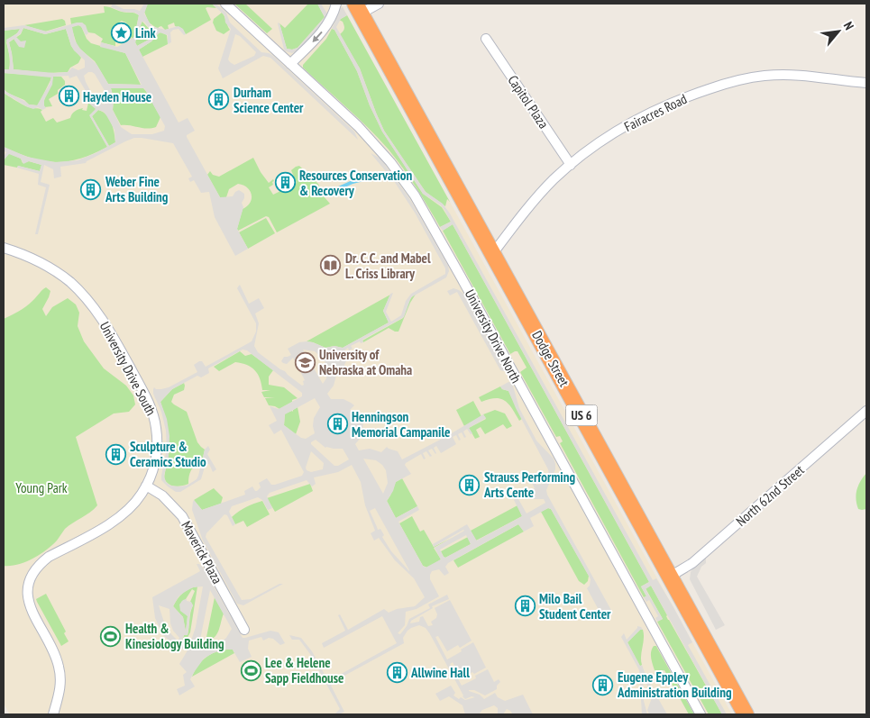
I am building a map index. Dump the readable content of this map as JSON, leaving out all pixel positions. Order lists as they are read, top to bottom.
{
  "streets": {
    "highway": ["Dodge Street", "US 6"],
    "street": [
      "Capitol Plaza",
      "Fairacres Road",
      "University Drive North",
      "University Drive South",
      "North 62nd Street",
      "Maverick Plaza"
    ]
  },
  "crossings": [
    ["Capitol Plaza", "Fairacres Road"],
    ["Fairacres Road", "Dodge Street"],
    ["Dodge Street", "North 62nd Street"],
    ["University Drive South", "Maverick Plaza"]
  ],
  "parks": ["Young Park"],
  "places": {
    "place": ["Link"],
    "building": [
      "Hayden House",
      "Durham Science Center",
      "Resources Conservation & Recovery",
      "Weber Fine Arts Building",
      "Henningson Memorial Campanile",
      "Sculpture & Ceramics Studio",
      "Strauss Performing Arts Cente",
      "Milo Bail Student Center",
      "Allwine Hall",
      "Eugene Eppley Administration Building"
    ],
    "library": ["Dr. C.C. and Mabel L. Criss Library"],
    "school or university": ["University of Nebraska at Omaha"],
    "sports": ["Health & Kinesiology Building", "Lee & Helene Sapp Fieldhouse"]
  },
  "north": "top right"
}
